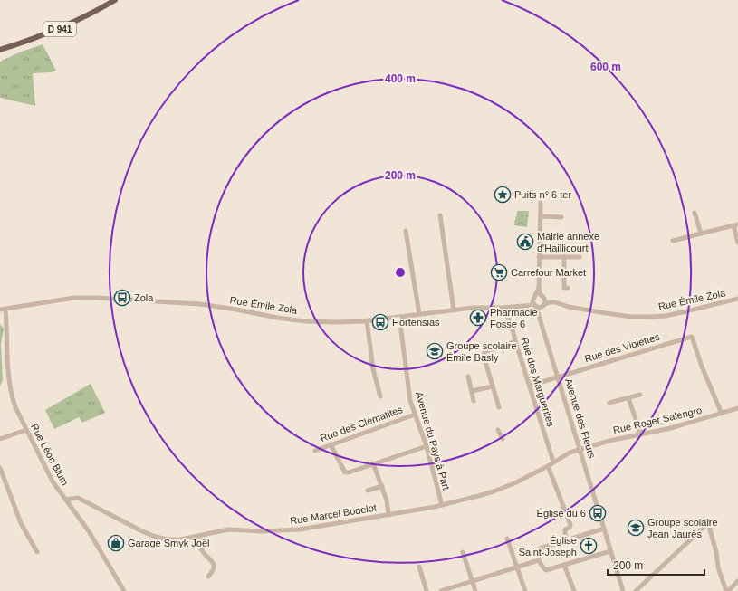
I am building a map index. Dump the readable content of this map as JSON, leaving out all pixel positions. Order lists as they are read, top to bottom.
{
  "streets": {
    "main road": ["D 941"],
    "street": [
      "Rue Émile Zola",
      "Rue des Violettes",
      "Rue des Marguerites",
      "Avenue des Fleurs",
      "Rue Roger Salengro",
      "Rue des Clématites",
      "Avenue du Pays à Part",
      "Rue Léon Blum",
      "Rue Marcel Bodelot"
    ]
  },
  "crossings": [
    ["Rue Émile Zola", "Rue des Marguerites"],
    ["Rue Émile Zola", "Avenue des Fleurs"],
    ["Rue Émile Zola", "Avenue du Pays à Part"],
    ["Rue Émile Zola", "Rue Léon Blum"],
    ["Rue des Violettes", "Rue des Marguerites"],
    ["Rue des Violettes", "Avenue des Fleurs"],
    ["Rue des Violettes", "Rue Roger Salengro"],
    ["Rue des Marguerites", "Rue Marcel Bodelot"],
    ["Avenue des Fleurs", "Rue Roger Salengro"],
    ["Avenue des Fleurs", "Rue Marcel Bodelot"],
    ["Rue Roger Salengro", "Rue Marcel Bodelot"],
    ["Rue des Clématites", "Avenue du Pays à Part"],
    ["Avenue du Pays à Part", "Rue Marcel Bodelot"],
    ["Rue Léon Blum", "Rue Marcel Bodelot"]
  ],
  "places": {
    "place": ["Puits n° 6 ter"],
    "public building": ["Mairie annexe d'Haillicourt"],
    "supermarket": ["Carrefour Market"],
    "bus stop": ["Zola", "Hortensias", "Église du 6"],
    "pharmacy": ["Pharmacie Fosse 6"],
    "school or university": ["Groupe scolaire Émile Basly", "Groupe scolaire Jean Jaurès"],
    "shop": ["Garage Smyk Joël"],
    "church": ["Église Saint-Joseph"]
  },
  "scale_bar": "200 m",
  "rings": ["600 m", "400 m", "200 m"]
}
